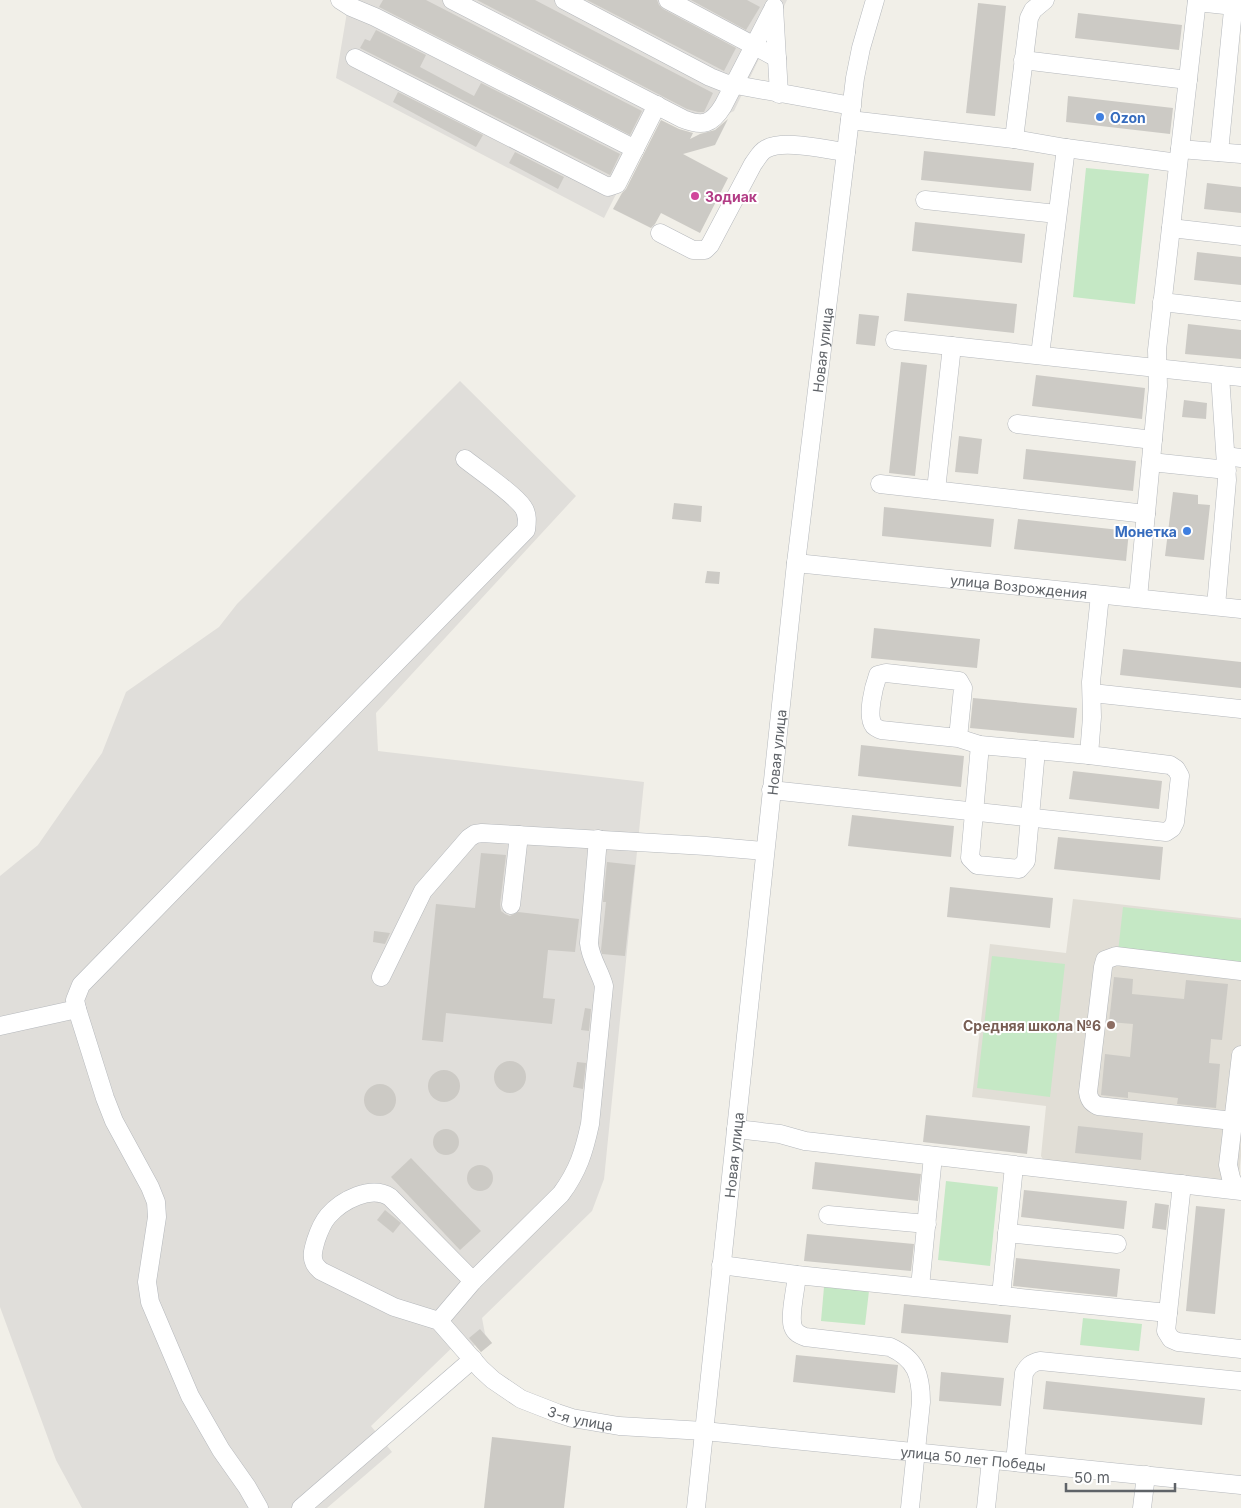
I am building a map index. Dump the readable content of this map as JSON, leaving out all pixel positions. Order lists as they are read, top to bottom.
{
  "streets": {
    "street": [
      "Новая улица",
      "улица Возрождения",
      "3-я улица",
      "улица 50 лет Победы"
    ]
  },
  "crossings": [
    ["Новая улица", "улица Возрождения"],
    ["Новая улица", "3-я улица"],
    ["Новая улица", "улица 50 лет Победы"],
    ["3-я улица", "улица 50 лет Победы"]
  ],
  "places": [
    "Ozon",
    "Зодиак",
    "Монетка",
    "Средняя школа №6"
  ],
  "scale_bar": "50 m"
}
